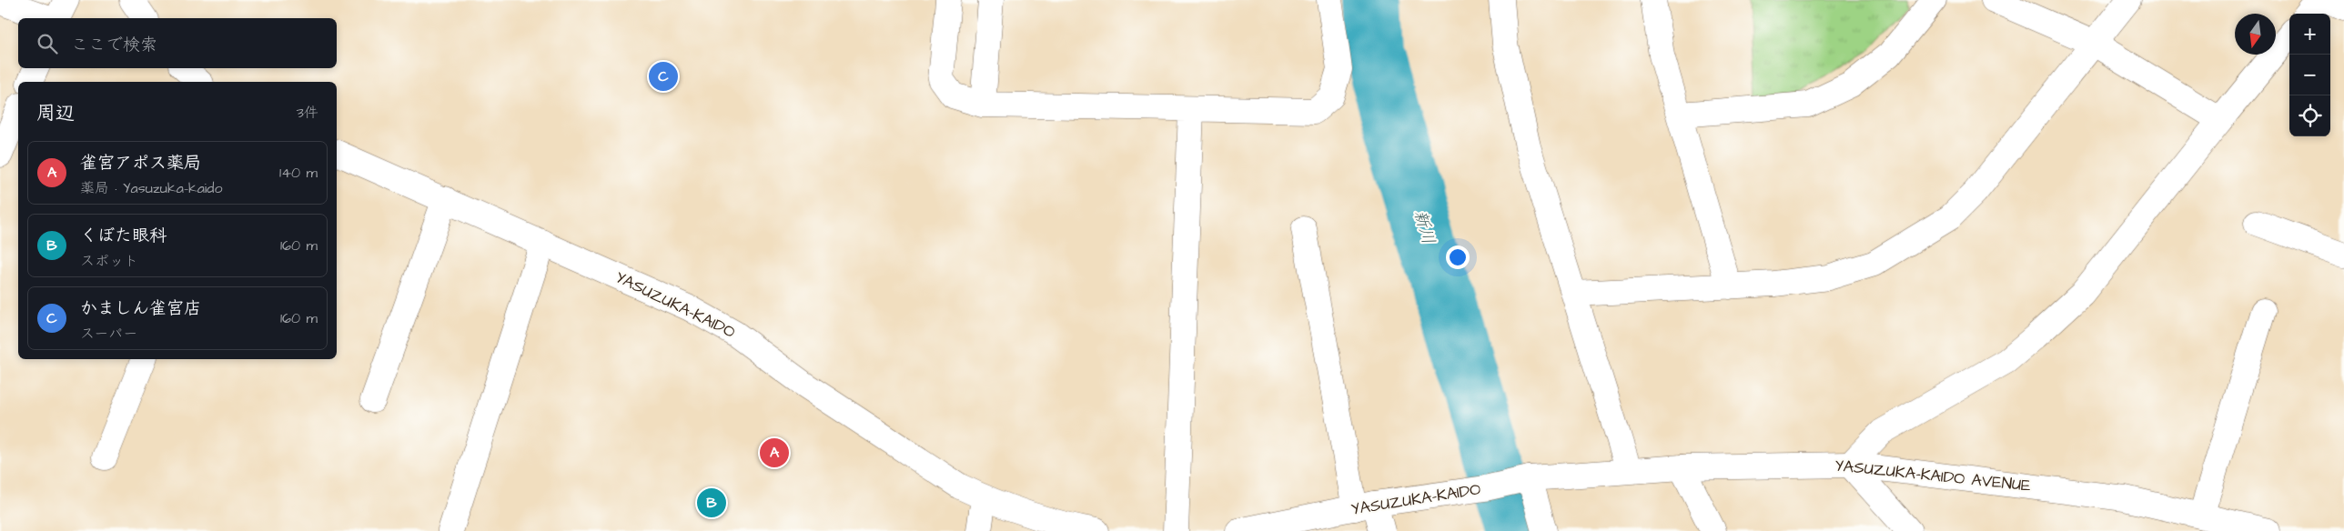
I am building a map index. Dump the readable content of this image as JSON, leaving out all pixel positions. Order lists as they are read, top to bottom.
{
  "streets": {
    "street": ["YASUZUKA-KAIDO", "YASUZUKA-KAIDO AVENUE"]
  },
  "crossings": [
    ["YASUZUKA-KAIDO", "YASUZUKA-KAIDO AVENUE"]
  ],
  "water": ["新川"],
  "north": "bottom",
  "page": {
    "map_buttons": ["+", "−"],
    "search": "ここで検索",
    "pins": ["C", "A", "B"],
    "heading": ["周辺", "3件"],
    "list": [
      {
        "mark": "A",
        "name": "雀宮アポス薬局",
        "note": "薬局 · Yasuzuka-kaido",
        "value": "140 m"
      },
      {
        "mark": "B",
        "name": "くぼた眼科",
        "note": "スポット",
        "value": "160 m"
      },
      {
        "mark": "C",
        "name": "かましん雀宮店",
        "note": "スーパー",
        "value": "160 m"
      }
    ]
  }
}
